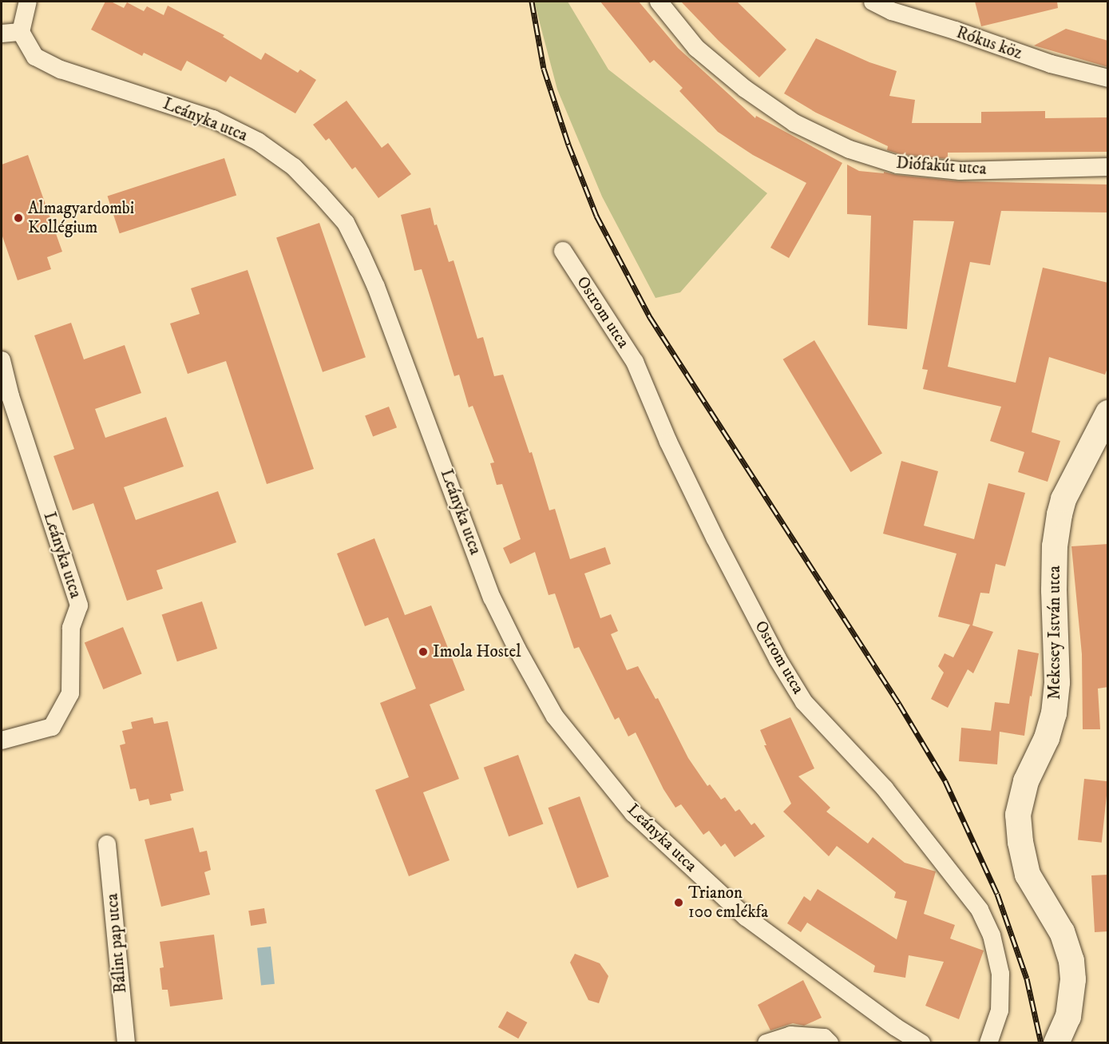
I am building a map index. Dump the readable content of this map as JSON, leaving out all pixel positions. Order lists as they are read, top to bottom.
{
  "streets": {
    "street": [
      "Rókus köz",
      "Leányka utca",
      "Diófakút utca",
      "Ostrom utca",
      "Mekcsey István utca",
      "Bálint pap utca"
    ]
  },
  "places": ["Almagyardombi Kollégium", "Imola Hostel", "Trianon 100 emlékfa"]
}
